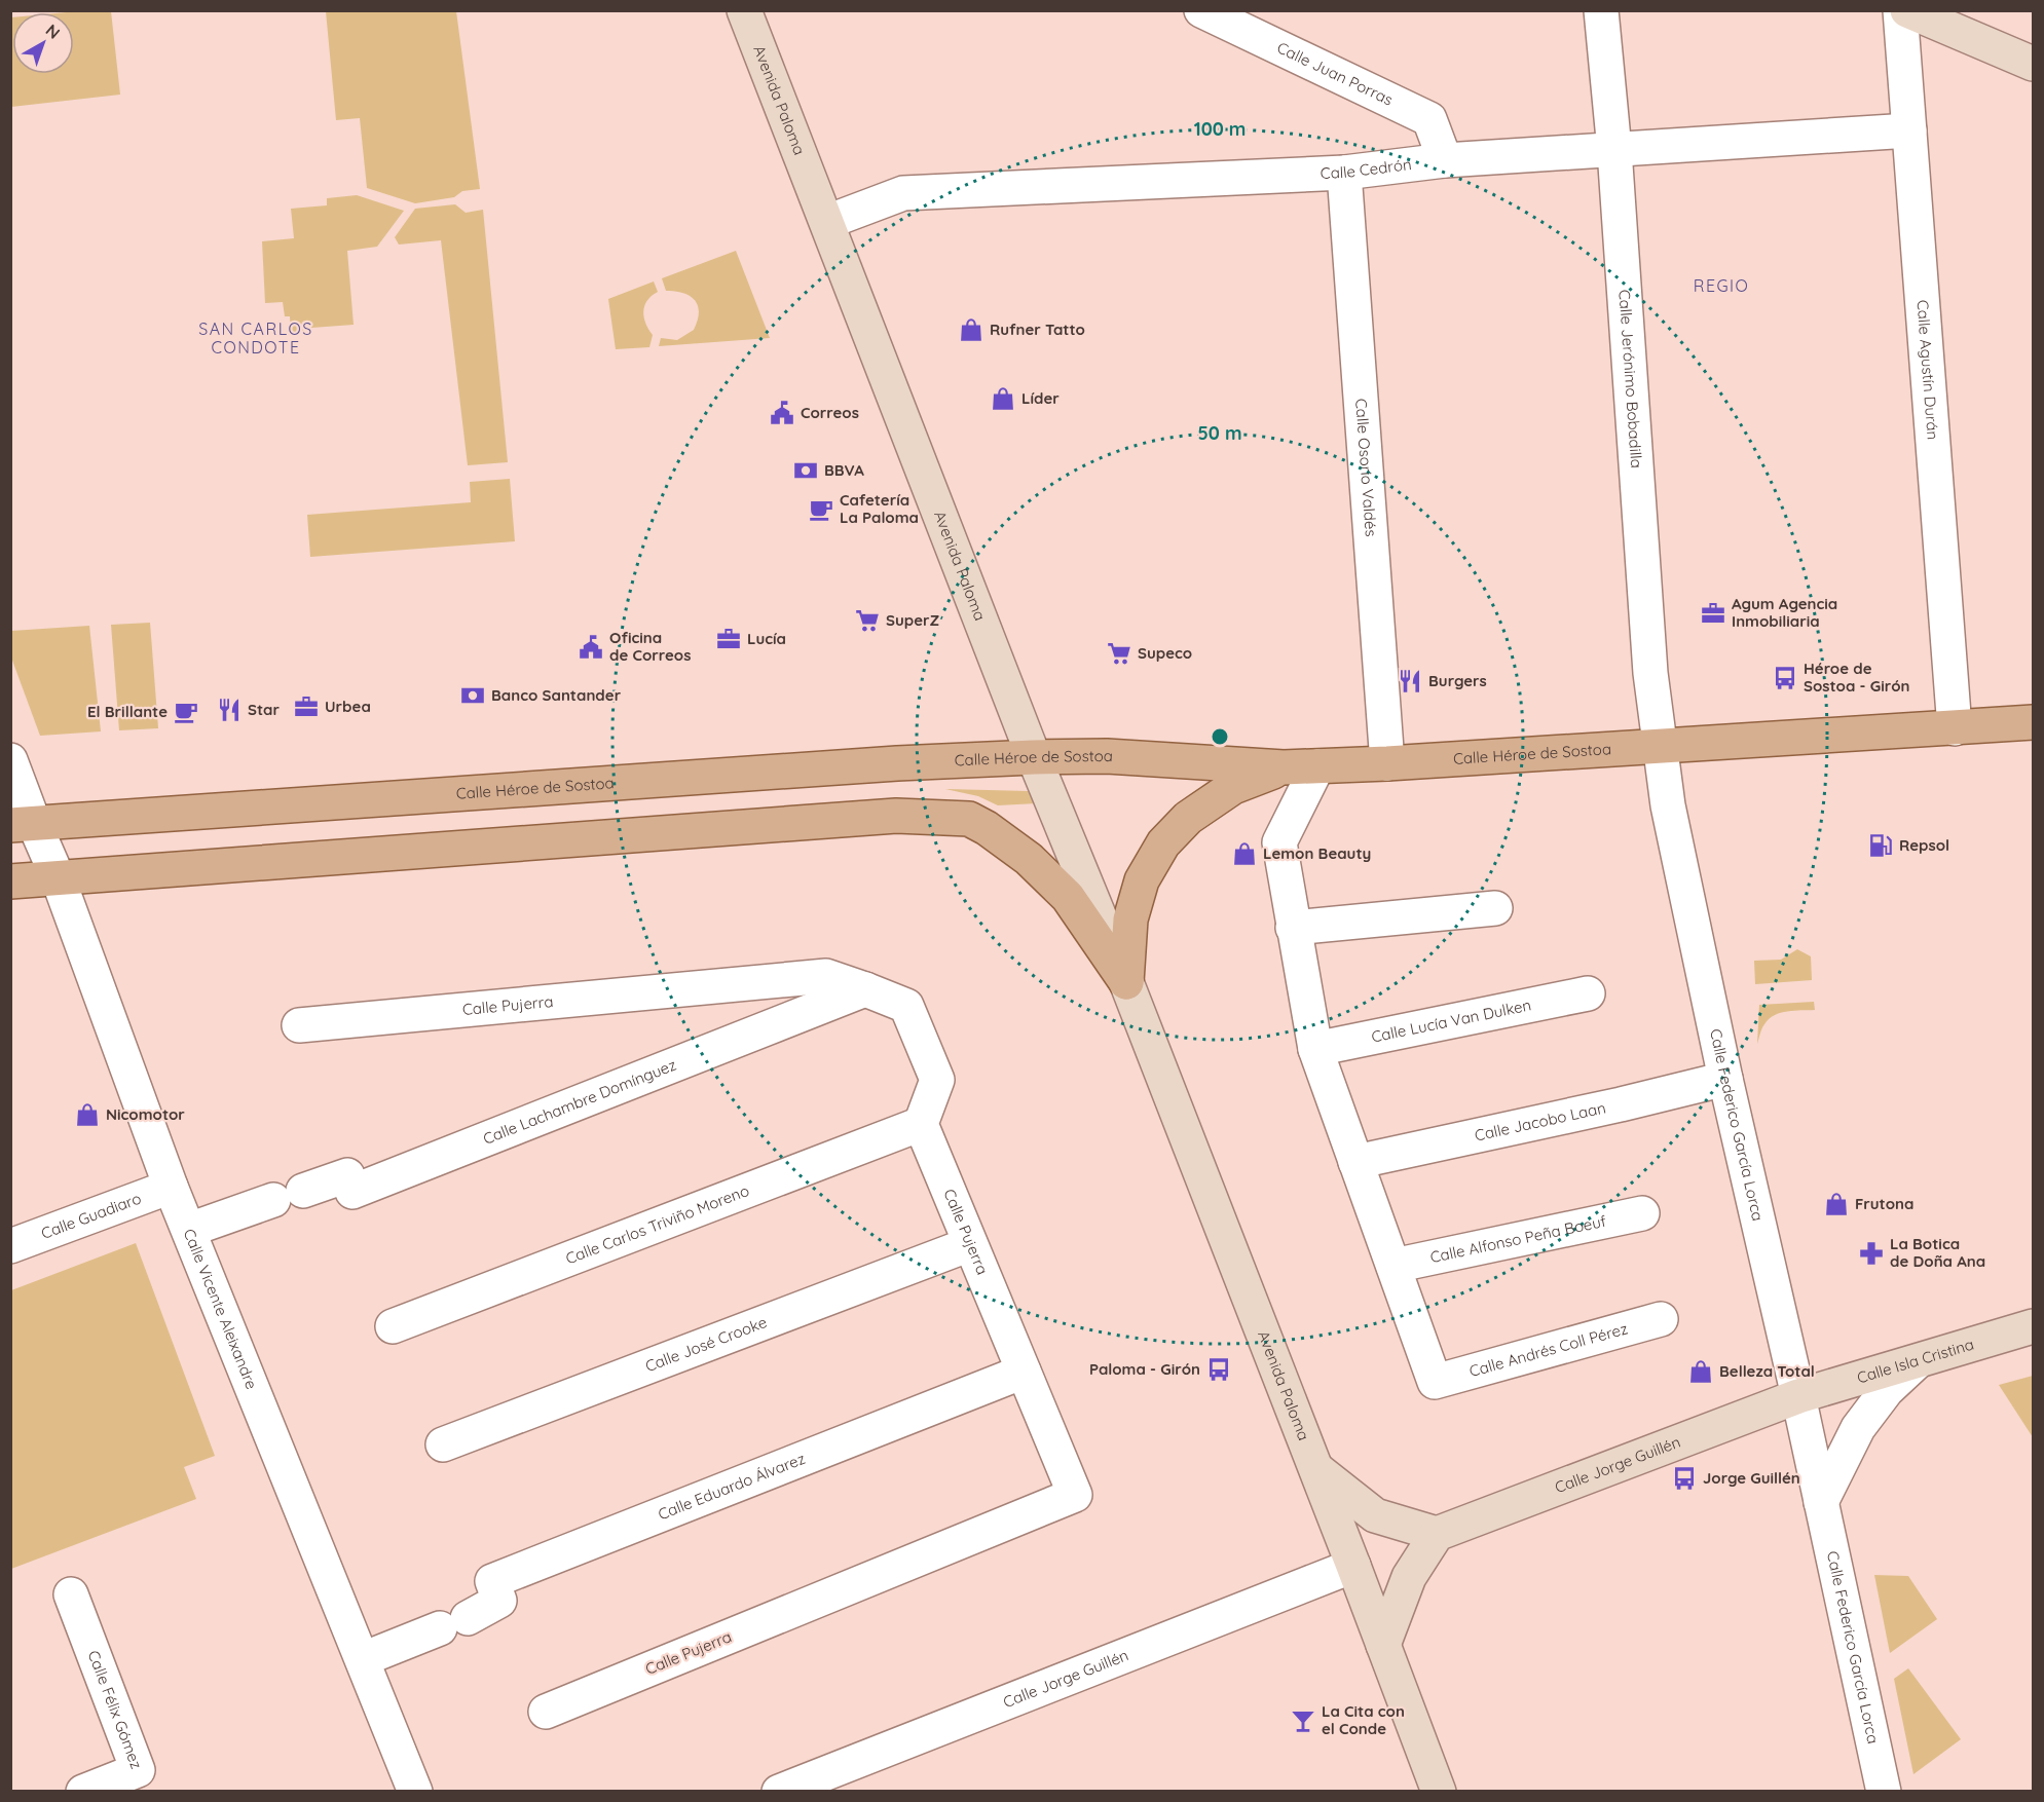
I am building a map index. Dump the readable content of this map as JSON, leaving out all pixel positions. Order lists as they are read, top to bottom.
{
  "streets": {
    "main road": [
      "Avenida Paloma",
      "Calle Héroe de Sostoa",
      "Calle Isla Cristina",
      "Calle Jorge Guillén"
    ],
    "street": [
      "Calle Juan Porras",
      "Calle Cedrón",
      "Calle Agustín Durán",
      "Calle Jerónimo Bobadilla",
      "Calle Osorio Valdés",
      "Calle Pujerra",
      "Calle Lucía Van Dulken",
      "Calle Lachambre Domínguez",
      "Calle Jacobo Laan",
      "Calle Federico García Lorca",
      "Calle Guadiaro",
      "Calle Carlos Triviño Moreno",
      "Calle Alfonso Peña Boeuf",
      "Calle Vicente Aleixandre",
      "Calle José Crooke",
      "Calle Andrés Coll Pérez",
      "Calle Eduardo Álvarez",
      "Calle Félix Gómez"
    ]
  },
  "crossings": [
    ["Calle Juan Porras", "Calle Cedrón"],
    ["Avenida Paloma", "Calle Cedrón"],
    ["Avenida Paloma", "Calle Héroe de Sostoa"],
    ["Avenida Paloma", "Calle Vicente Aleixandre"],
    ["Avenida Paloma", "Calle Jorge Guillén"],
    ["Calle Cedrón", "Calle Agustín Durán"],
    ["Calle Cedrón", "Calle Jerónimo Bobadilla"],
    ["Calle Cedrón", "Calle Osorio Valdés"],
    ["Calle Agustín Durán", "Calle Héroe de Sostoa"],
    ["Calle Jerónimo Bobadilla", "Calle Héroe de Sostoa"],
    ["Calle Jerónimo Bobadilla", "Calle Federico García Lorca"],
    ["Calle Osorio Valdés", "Calle Héroe de Sostoa"],
    ["Calle Héroe de Sostoa", "Calle Federico García Lorca"],
    ["Calle Héroe de Sostoa", "Calle Vicente Aleixandre"],
    ["Calle Pujerra", "Calle Lachambre Domínguez"],
    ["Calle Pujerra", "Calle Carlos Triviño Moreno"],
    ["Calle Pujerra", "Calle José Crooke"],
    ["Calle Pujerra", "Calle Eduardo Álvarez"],
    ["Calle Lachambre Domínguez", "Calle Vicente Aleixandre"],
    ["Calle Jacobo Laan", "Calle Federico García Lorca"],
    ["Calle Federico García Lorca", "Calle Isla Cristina"],
    ["Calle Federico García Lorca", "Calle Jorge Guillén"],
    ["Calle Guadiaro", "Calle Vicente Aleixandre"],
    ["Calle Alfonso Peña Boeuf", "Calle Andrés Coll Pérez"],
    ["Calle Vicente Aleixandre", "Calle Eduardo Álvarez"],
    ["Calle Isla Cristina", "Calle Jorge Guillén"]
  ],
  "districts": ["REGIO", "SAN CARLOS CONDOTE"],
  "places": {
    "shop": [
      "Rufner Tatto",
      "Líder",
      "Lemon Beauty",
      "Nicomotor",
      "Frutona",
      "Belleza Total"
    ],
    "public building": ["Correos", "Oficina de Correos"],
    "bank": ["BBVA", "Banco Santander"],
    "cafe": ["Cafetería La Paloma", "El Brillante"],
    "office": ["Agum Agencia Inmobiliaria", "Lucía", "Urbea"],
    "supermarket": ["SuperZ", "Supeco"],
    "bus stop": ["Héroe de Sostoa - Girón", "Paloma - Girón", "Jorge Guillén"],
    "restaurant": ["Burgers", "Star"],
    "fuel station": ["Repsol"],
    "pharmacy": ["La Botica de Doña Ana"],
    "bar": ["La Cita con el Conde"]
  },
  "north": "top right",
  "rings": ["100 m", "50 m"]
}
